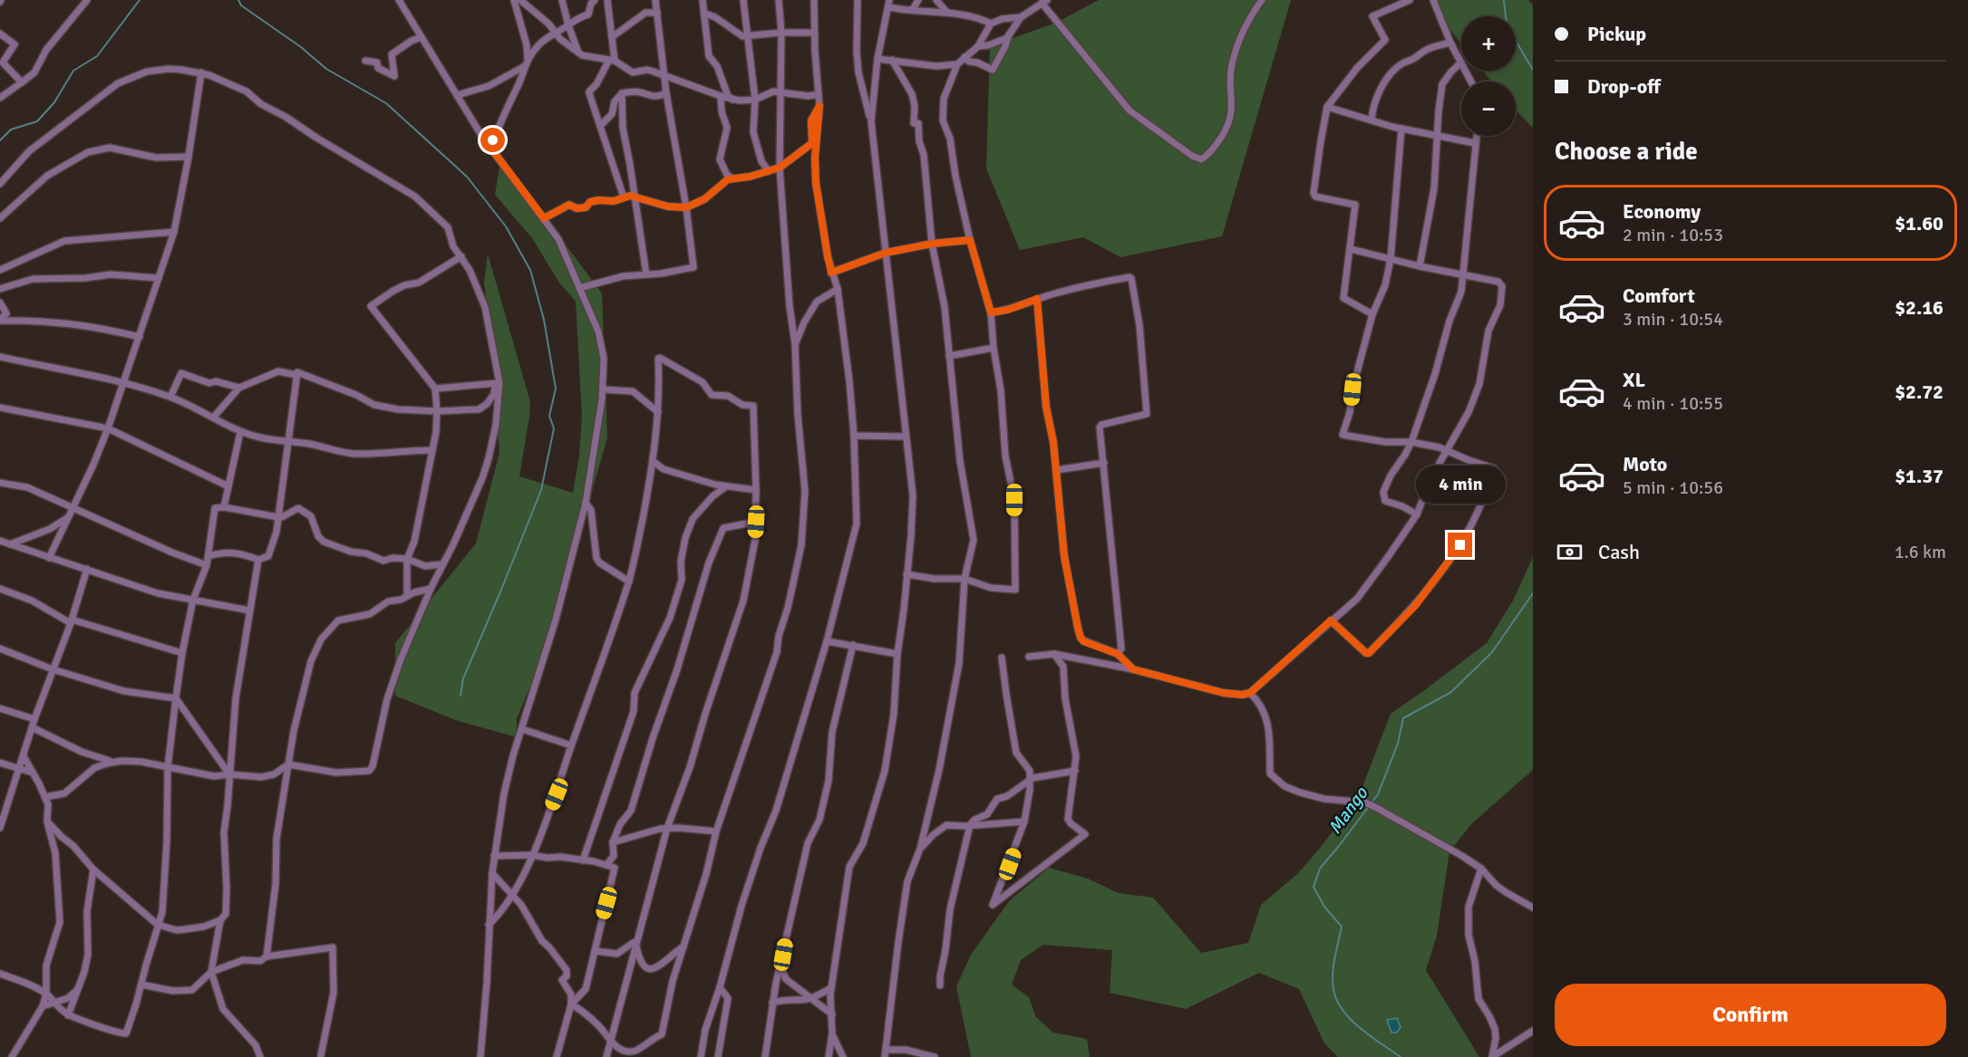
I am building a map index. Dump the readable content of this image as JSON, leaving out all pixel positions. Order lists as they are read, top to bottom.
{
  "water": ["Mango"],
  "page": {
    "banner": ["Pickup", "Drop-off"],
    "map_buttons": ["+", "−"],
    "heading": "Choose a ride",
    "list": [
      {
        "name": "Economy",
        "note": "2 min · 10:53",
        "value": "$1.60"
      },
      {
        "name": "Comfort",
        "note": "3 min · 10:54",
        "value": "$2.16"
      },
      {
        "name": "XL",
        "note": "4 min · 10:55",
        "value": "$2.72"
      },
      {
        "name": "Moto",
        "note": "5 min · 10:56",
        "value": "$1.37"
      }
    ],
    "bubble": "4 min",
    "pay": ["Cash", "1.6 km"],
    "buttons": "Confirm"
  }
}
